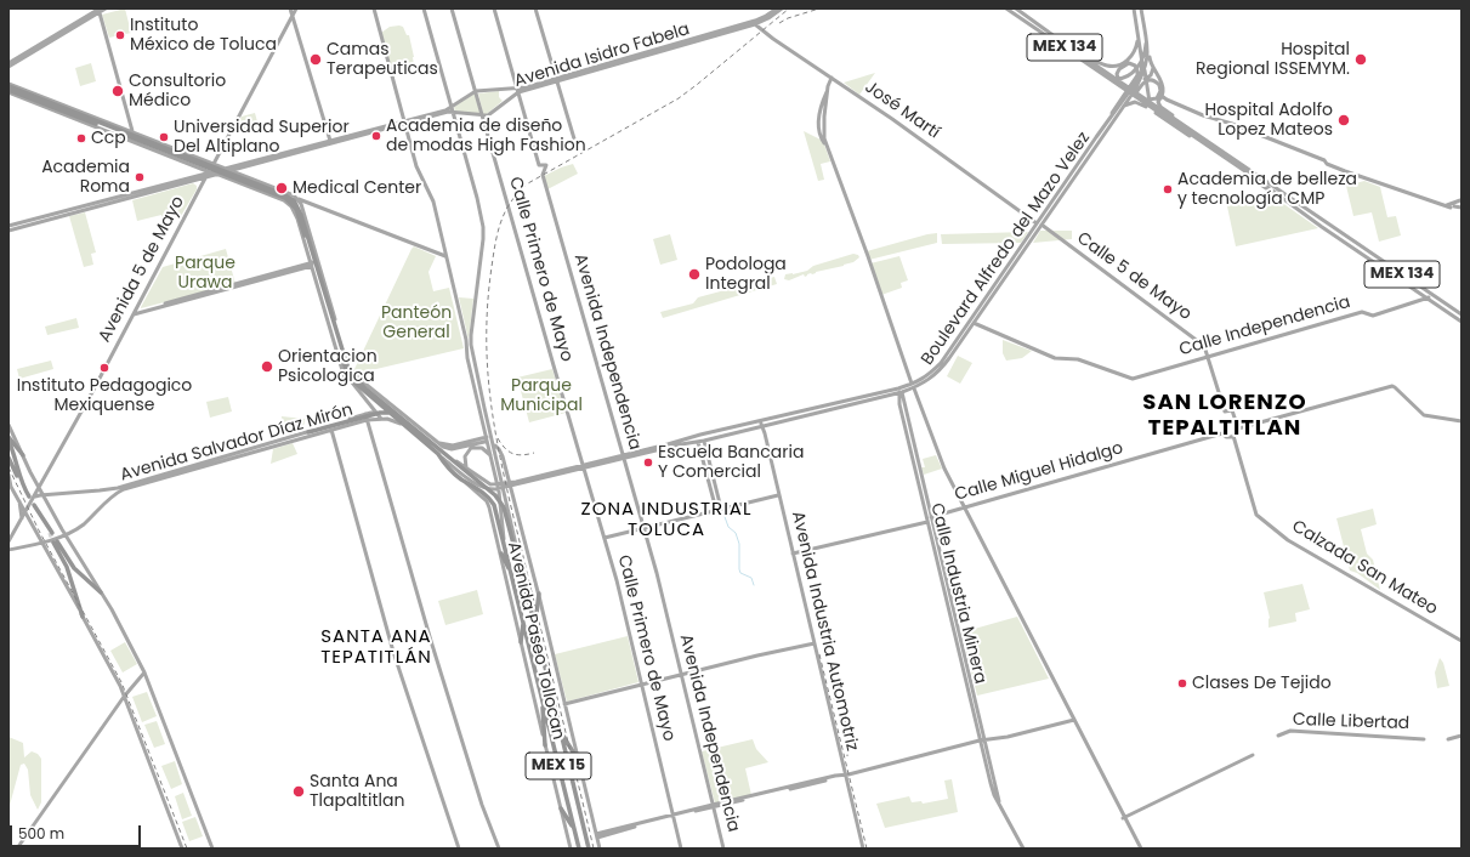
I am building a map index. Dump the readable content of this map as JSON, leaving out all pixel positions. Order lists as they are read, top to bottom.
{
  "streets": {
    "highway": ["Avenida Paseo Tollocan", "MEX 15"],
    "main road": [
      "MEX 134",
      "Avenida Isidro Fabela",
      "José Martí",
      "Boulevard Alfredo del Mazo Velez",
      "Avenida 5 de Mayo",
      "Calle Primero de Mayo",
      "Calle 5 de Mayo",
      "Calle Independencia",
      "Avenida Independencia",
      "Avenida Salvador Díaz Mirón",
      "Calle Miguel Hidalgo",
      "Calzada San Mateo",
      "Calle Industria Minera",
      "Avenida Industria Automotriz",
      "Calle Libertad"
    ]
  },
  "crossings": [
    ["MEX 134", "Calle Independencia"],
    ["Avenida Isidro Fabela", "José Martí"],
    ["Avenida Isidro Fabela", "Avenida 5 de Mayo"],
    ["Avenida Isidro Fabela", "Calle Primero de Mayo"],
    ["Avenida Isidro Fabela", "Avenida Independencia"],
    ["Avenida Isidro Fabela", "MEX 15"],
    ["José Martí", "Boulevard Alfredo del Mazo Velez"],
    ["José Martí", "Calle 5 de Mayo"],
    ["Boulevard Alfredo del Mazo Velez", "Calle 5 de Mayo"],
    ["Boulevard Alfredo del Mazo Velez", "Calle Independencia"],
    ["Boulevard Alfredo del Mazo Velez", "Calle Industria Minera"],
    ["Boulevard Alfredo del Mazo Velez", "Avenida Industria Automotriz"],
    ["Boulevard Alfredo del Mazo Velez", "Avenida Paseo Tollocan"],
    ["Avenida 5 de Mayo", "Avenida Salvador Díaz Mirón"],
    ["Calle 5 de Mayo", "Calle Independencia"],
    ["Avenida Salvador Díaz Mirón", "Avenida Paseo Tollocan"],
    ["Calle Miguel Hidalgo", "Calzada San Mateo"],
    ["Calle Miguel Hidalgo", "Calle Industria Minera"],
    ["Avenida Paseo Tollocan", "MEX 15"]
  ],
  "districts": ["SAN LORENZO TEPALTITLAN", "ZONA INDUSTRIAL TOLUCA", "SANTA ANA TEPATITLÁN"],
  "parks": ["Parque Urawa", "Panteón General", "Parque Municipal"],
  "places": [
    "Instituto México de Toluca",
    "Camas Terapeuticas",
    "Hospital Regional ISSEMYM.",
    "Consultorio Médico",
    "Hospital Adolfo Lopez Mateos",
    "Academia de diseño de modas High Fashion",
    "Universidad Superior Del Altiplano",
    "Ccp",
    "Academia Roma",
    "Medical Center",
    "Academia de belleza y tecnología CMP",
    "Podologa Integral",
    "Orientacion Psicologica",
    "Instituto Pedagogico Mexiquense",
    "Escuela Bancaria Y Comercial",
    "Clases De Tejido",
    "Santa Ana Tlapaltitlan"
  ],
  "scale_bar": "500 m"
}
